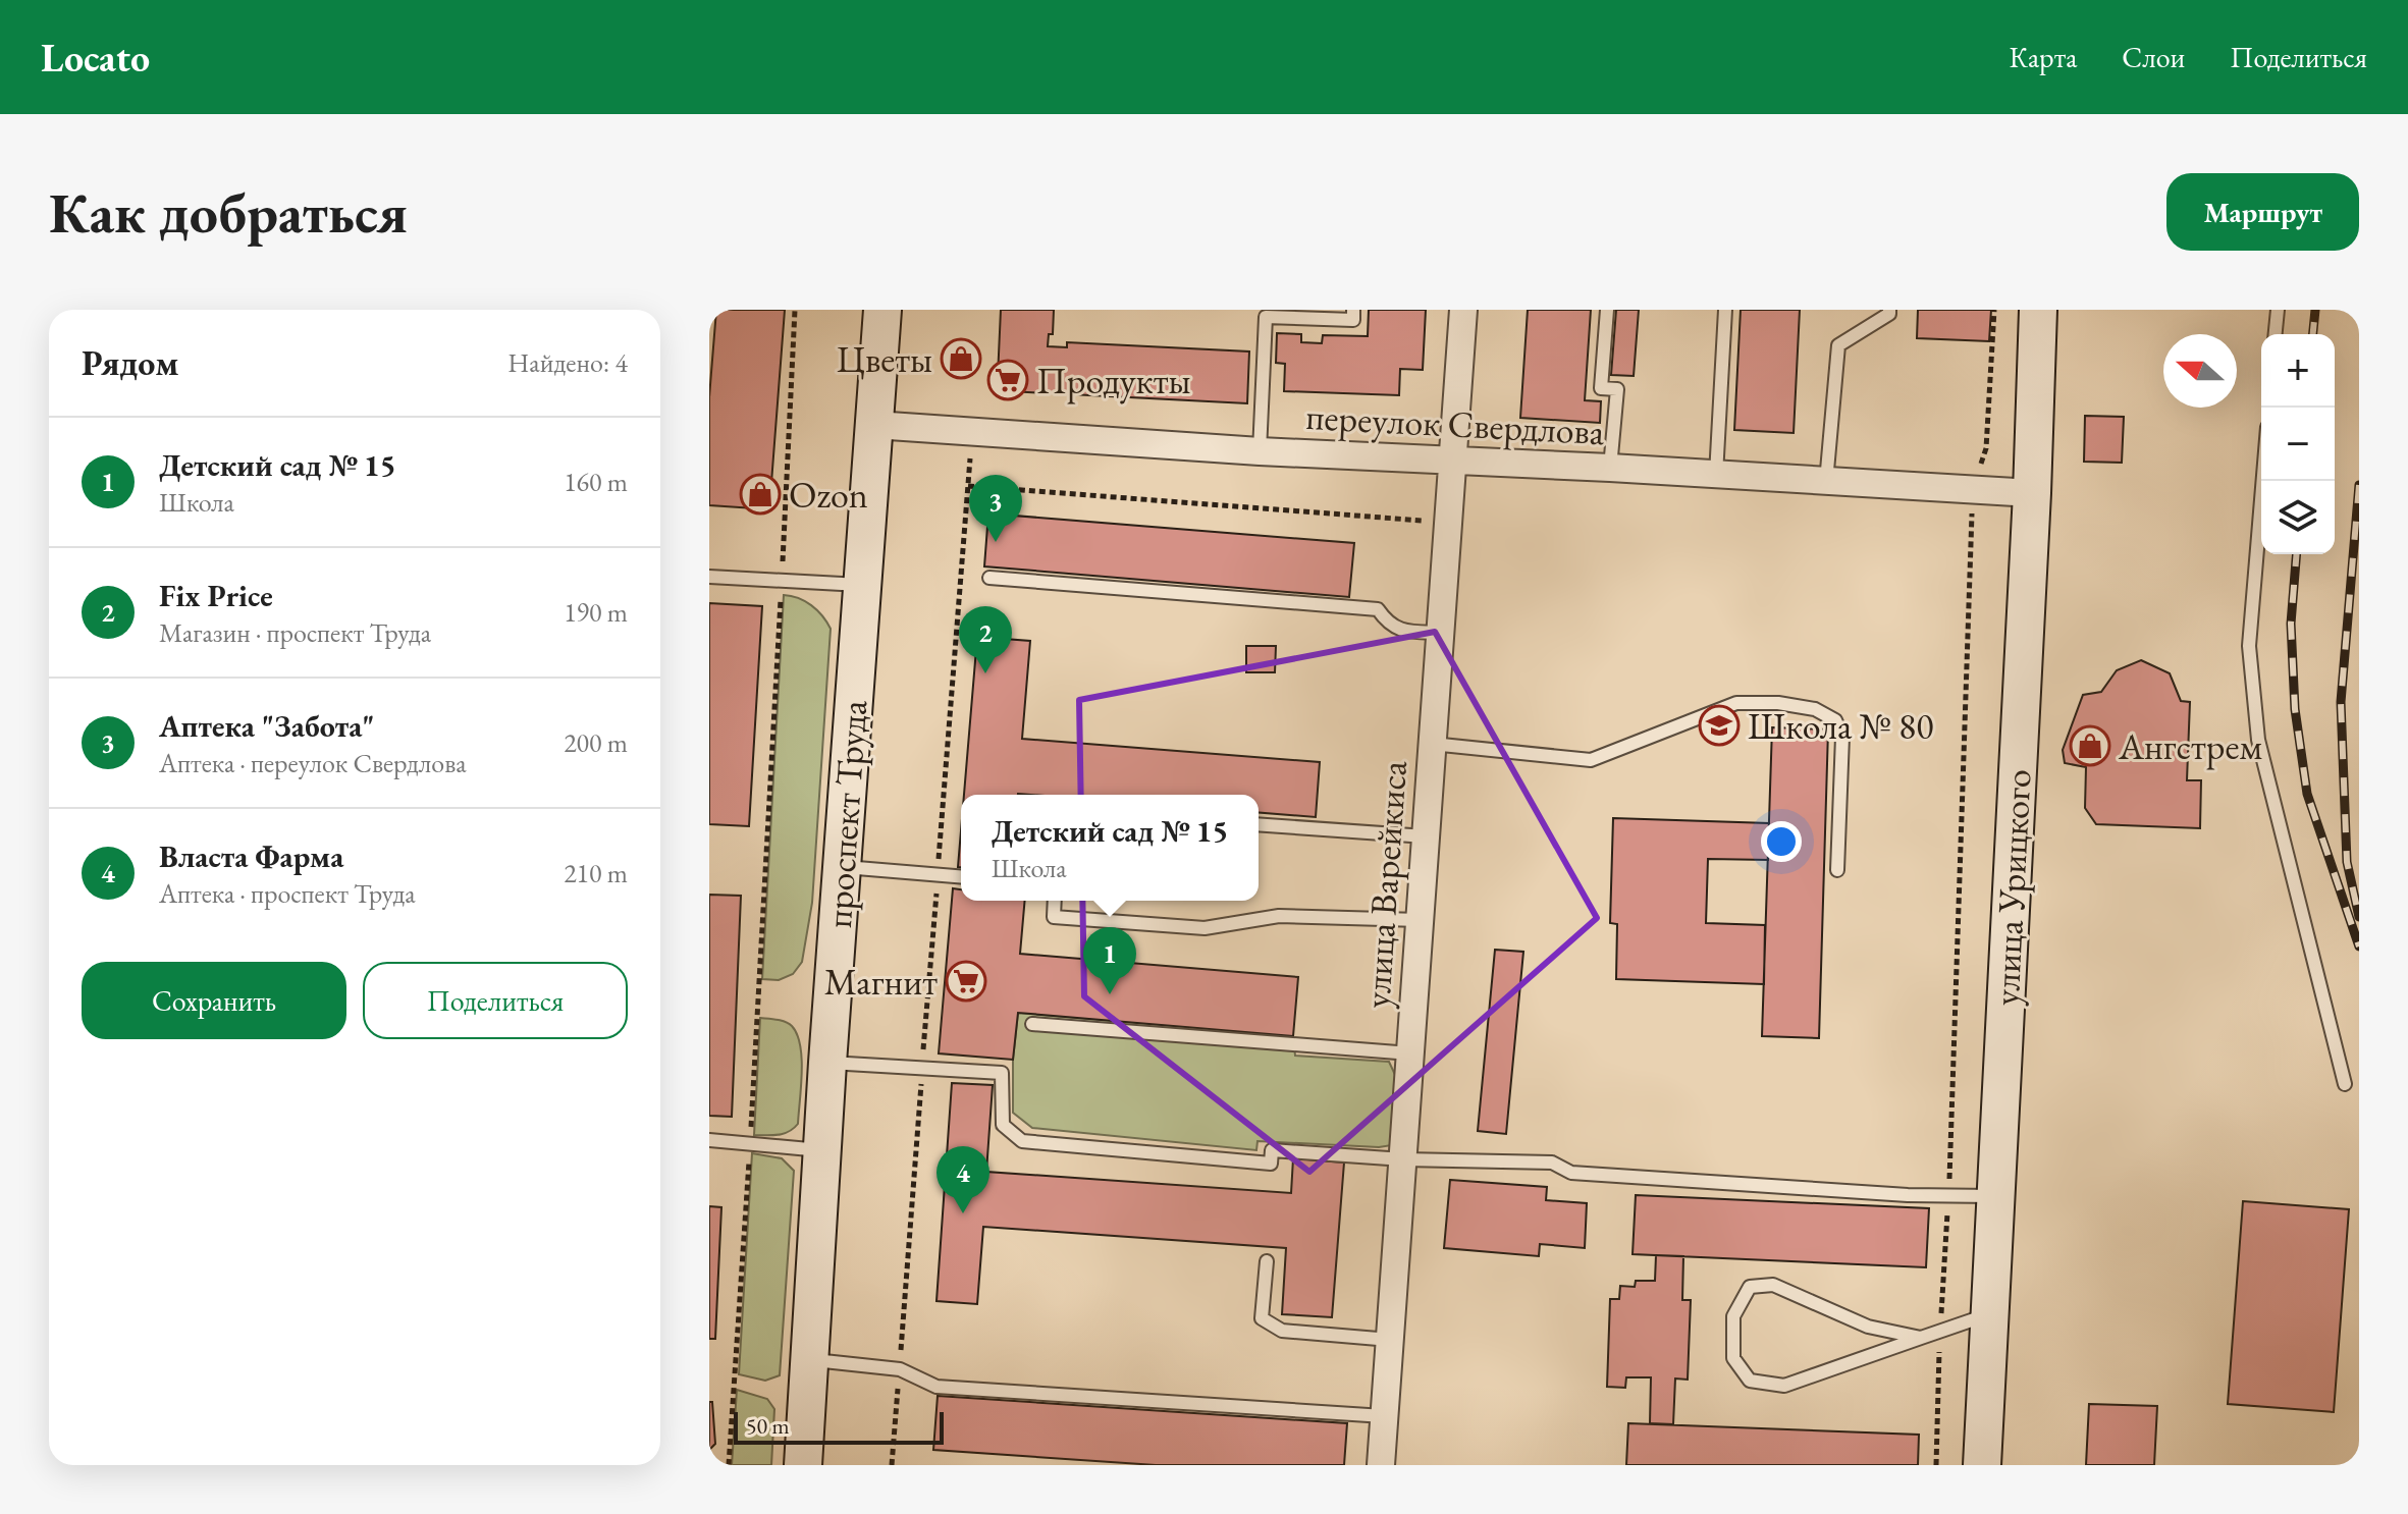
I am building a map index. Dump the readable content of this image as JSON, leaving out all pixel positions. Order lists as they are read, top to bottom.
{
  "streets": {
    "main road": ["проспект Труда", "улица Урицкого"],
    "street": ["переулок Свердлова", "улица Варейкиса"]
  },
  "crossings": [
    ["переулок Свердлова", "проспект Труда"],
    ["переулок Свердлова", "улица Варейкиса"],
    ["переулок Свердлова", "улица Урицкого"]
  ],
  "places": {
    "shop": ["Цветы", "Ozon", "Ангстрем"],
    "supermarket": ["Продукты", "Магнит"],
    "school or university": ["Школа № 80"]
  },
  "scale_bar": "50 m",
  "north": "left",
  "page": {
    "header": "Locato",
    "nav": ["Карта", "Слои", "Поделиться"],
    "buttons": [
      "Маршрут",
      ["Сохранить", "Поделиться"]
    ],
    "title": "Как добраться",
    "heading": ["Рядом", "Найдено: 4"],
    "map_buttons": ["+", "−"],
    "list": [
      {
        "mark": "1",
        "name": "Детский сад № 15",
        "note": "Школа",
        "value": "160 m"
      },
      {
        "mark": "2",
        "name": "Fix Price",
        "note": "Магазин · проспект Труда",
        "value": "190 m"
      },
      {
        "mark": "3",
        "name": "Аптека \"Забота\"",
        "note": "Аптека · переулок Свердлова",
        "value": "200 m"
      },
      {
        "mark": "4",
        "name": "Власта Фарма",
        "note": "Аптека · проспект Труда",
        "value": "210 m"
      }
    ],
    "pins": [
      "3",
      "2",
      "1",
      "4"
    ],
    "popup": ["Детский сад № 15", "Школа"],
    "scale": "50 m"
  }
}
